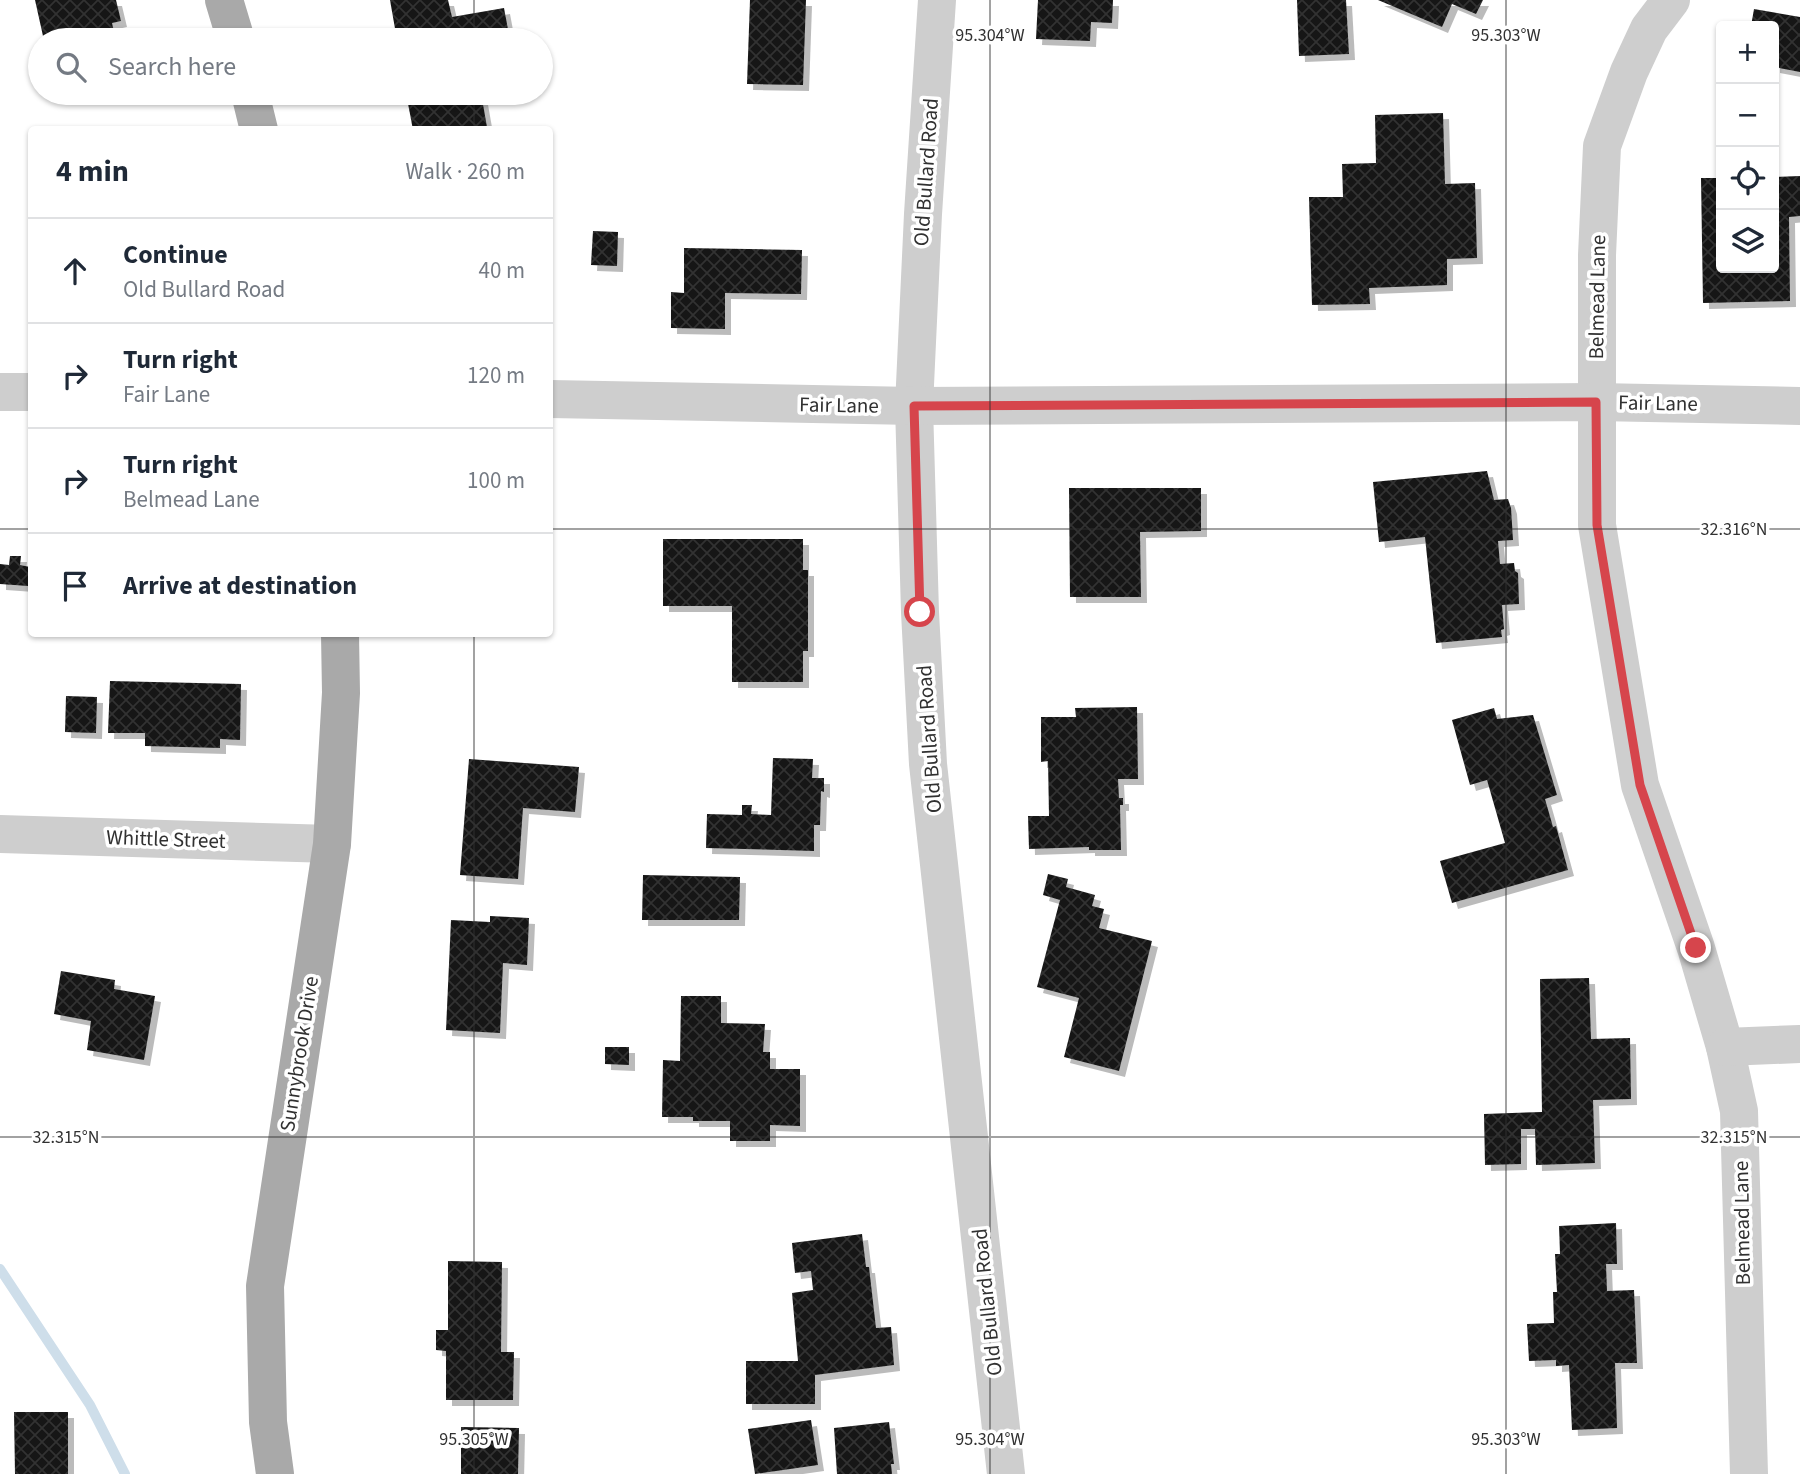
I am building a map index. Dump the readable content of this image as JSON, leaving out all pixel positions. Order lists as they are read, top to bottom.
{
  "streets": {
    "main road": ["Sunnybrook Drive"],
    "street": [
      "Old Bullard Road",
      "Belmead Lane",
      "Fair Lane",
      "Whittle Street"
    ]
  },
  "crossings": [
    ["Old Bullard Road", "Fair Lane"],
    ["Belmead Lane", "Fair Lane"],
    ["Whittle Street", "Sunnybrook Drive"]
  ],
  "page": {
    "map_buttons": ["+", "−"],
    "search": "Search here",
    "heading": ["4 min", "Walk · 260 m"],
    "list": [
      ["Continue", "Old Bullard Road", "40 m"],
      ["Turn right", "Fair Lane", "120 m"],
      ["Turn right", "Belmead Lane", "100 m"],
      "Arrive at destination"
    ]
  },
  "coordinates": [
    "95.304°W",
    "95.303°W",
    "32.316°N",
    "32.315°N",
    "95.305°W"
  ]
}
